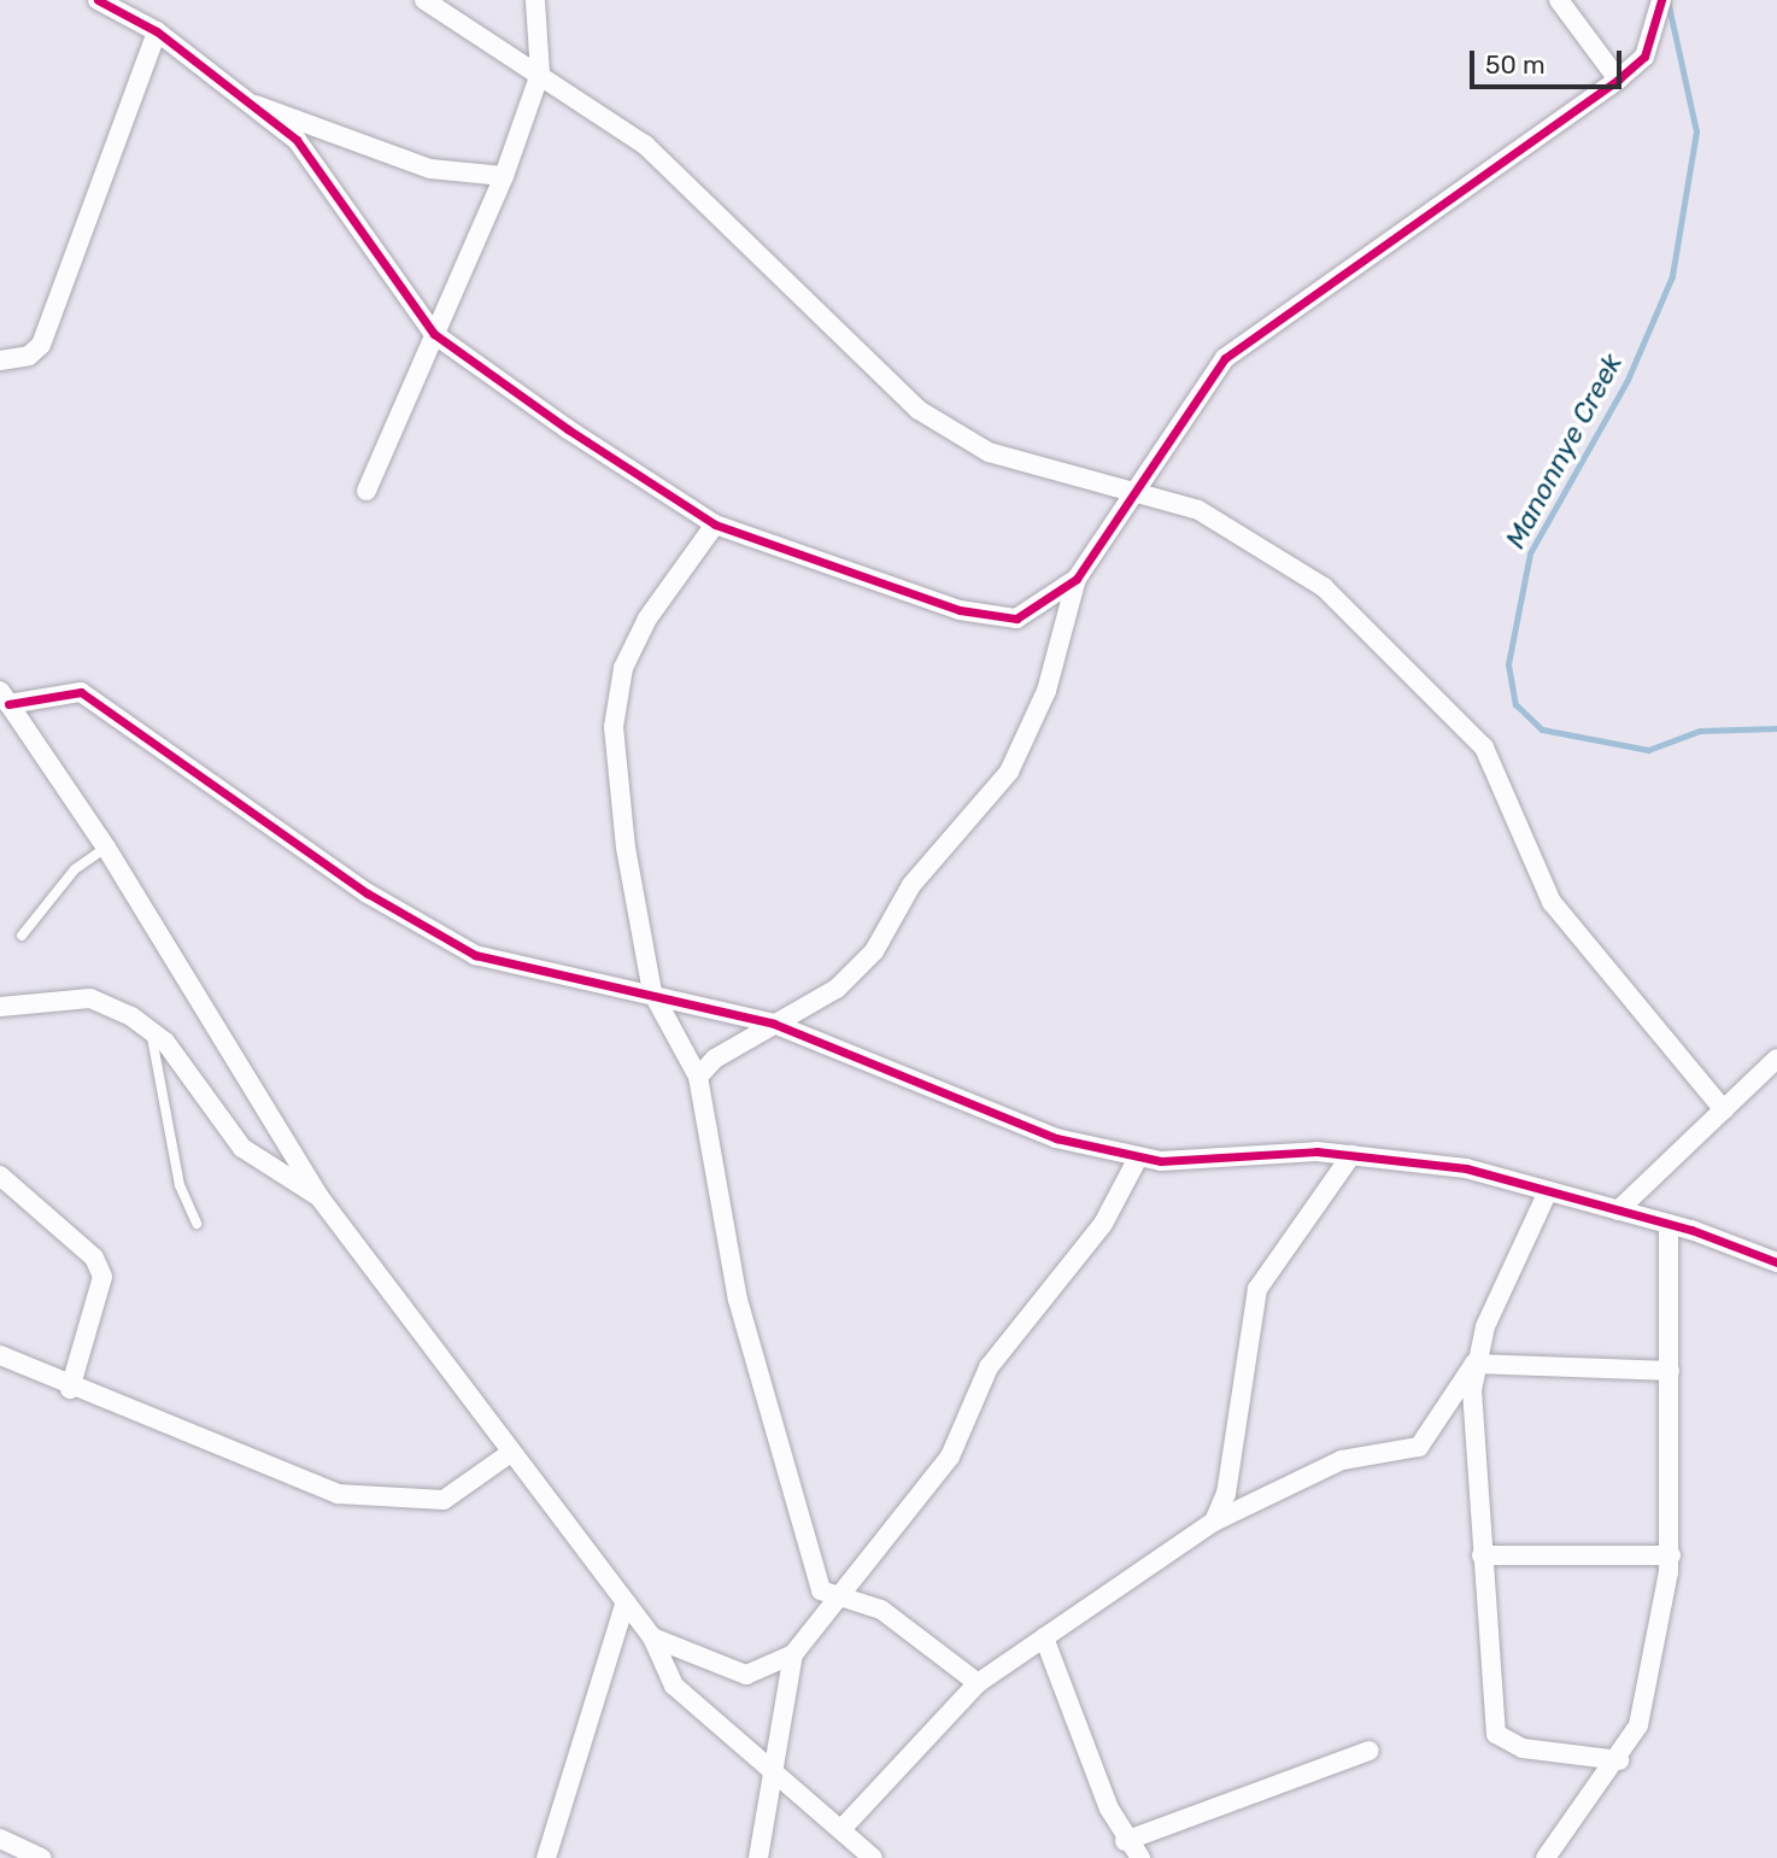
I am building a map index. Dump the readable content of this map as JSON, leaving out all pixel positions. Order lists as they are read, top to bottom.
{
  "water": ["Manonnye Creek"],
  "scale_bar": "50 m"
}
